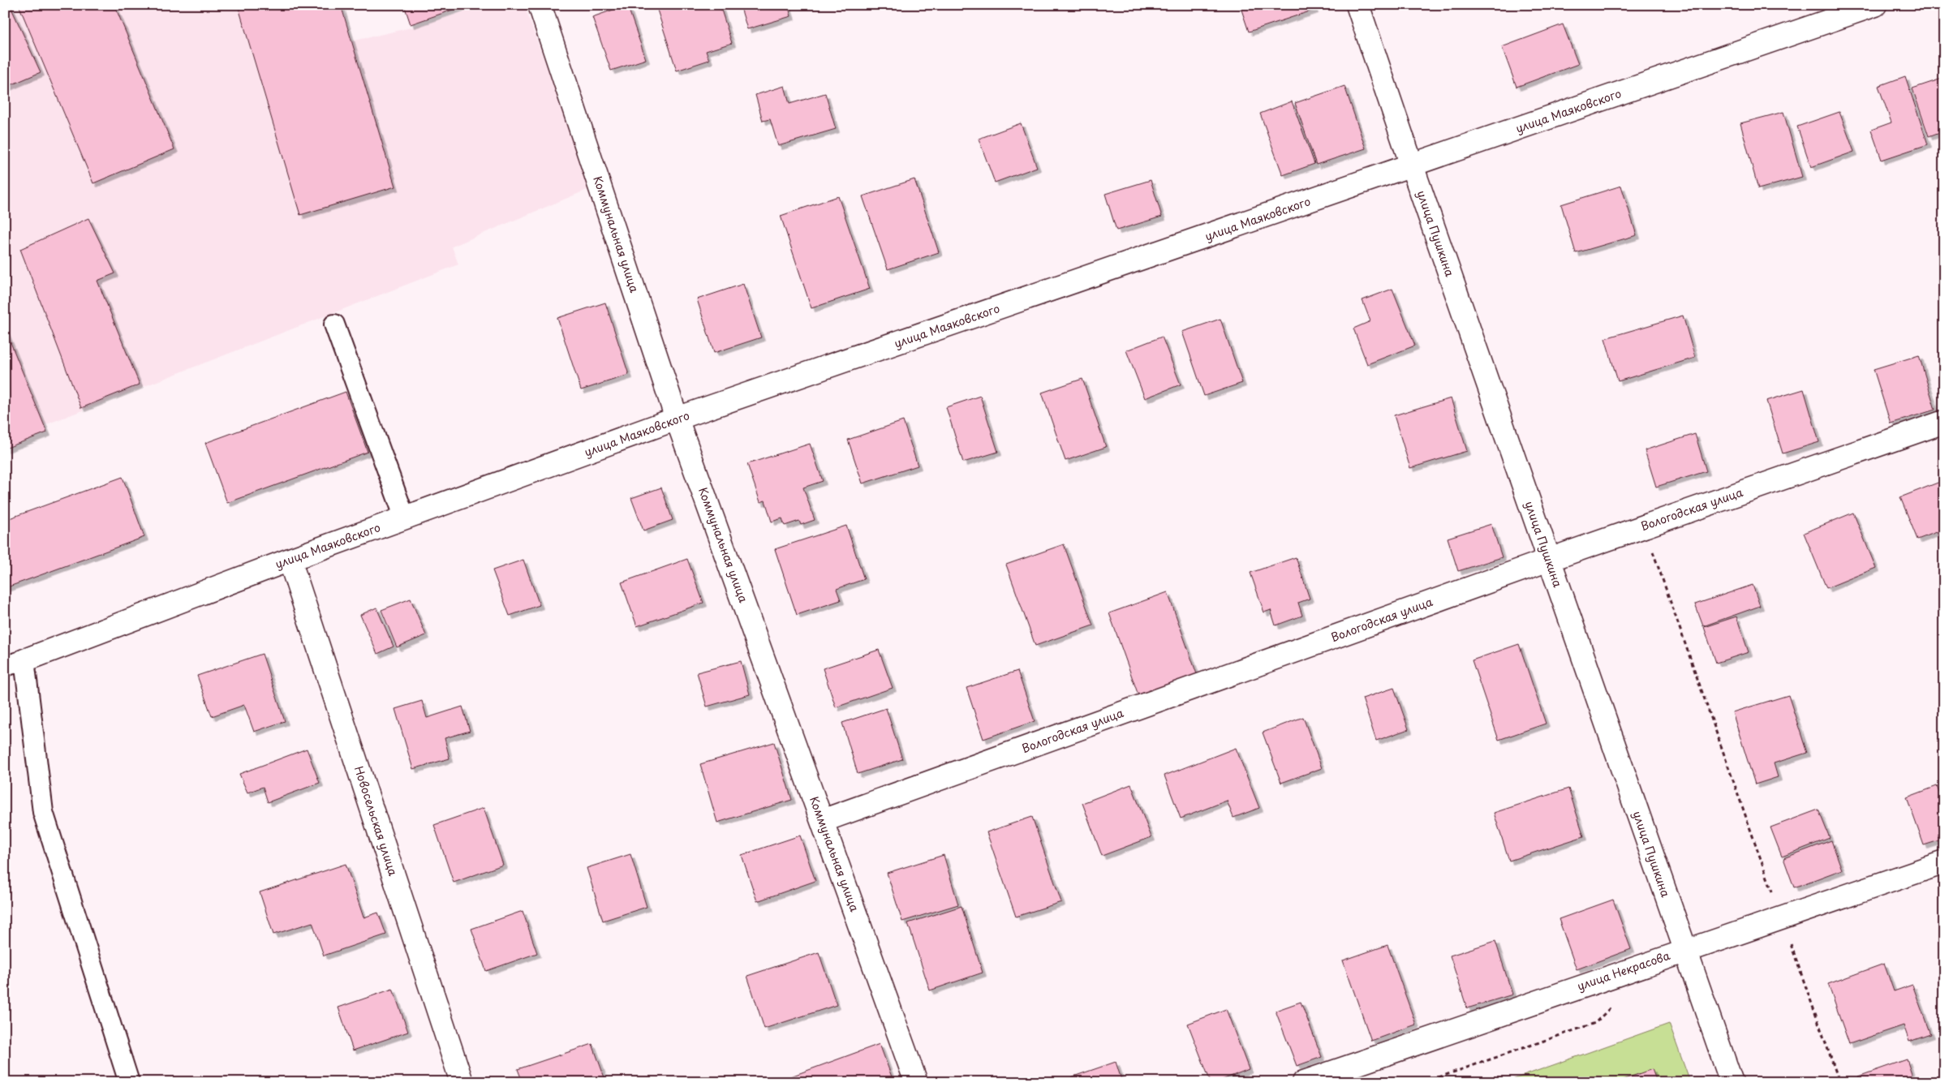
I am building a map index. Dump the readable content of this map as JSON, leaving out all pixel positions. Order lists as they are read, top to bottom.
{
  "streets": {
    "street": [
      "улица Маяковского",
      "улица Пушкина",
      "Коммунальная улица",
      "Вологодская улица",
      "Новосельская улица",
      "улица Некрасова"
    ]
  },
  "crossings": [
    ["улица Маяковского", "улица Пушкина"],
    ["улица Маяковского", "Коммунальная улица"],
    ["улица Маяковского", "Новосельская улица"],
    ["улица Пушкина", "Вологодская улица"],
    ["улица Пушкина", "улица Некрасова"],
    ["Коммунальная улица", "Вологодская улица"]
  ]
}
